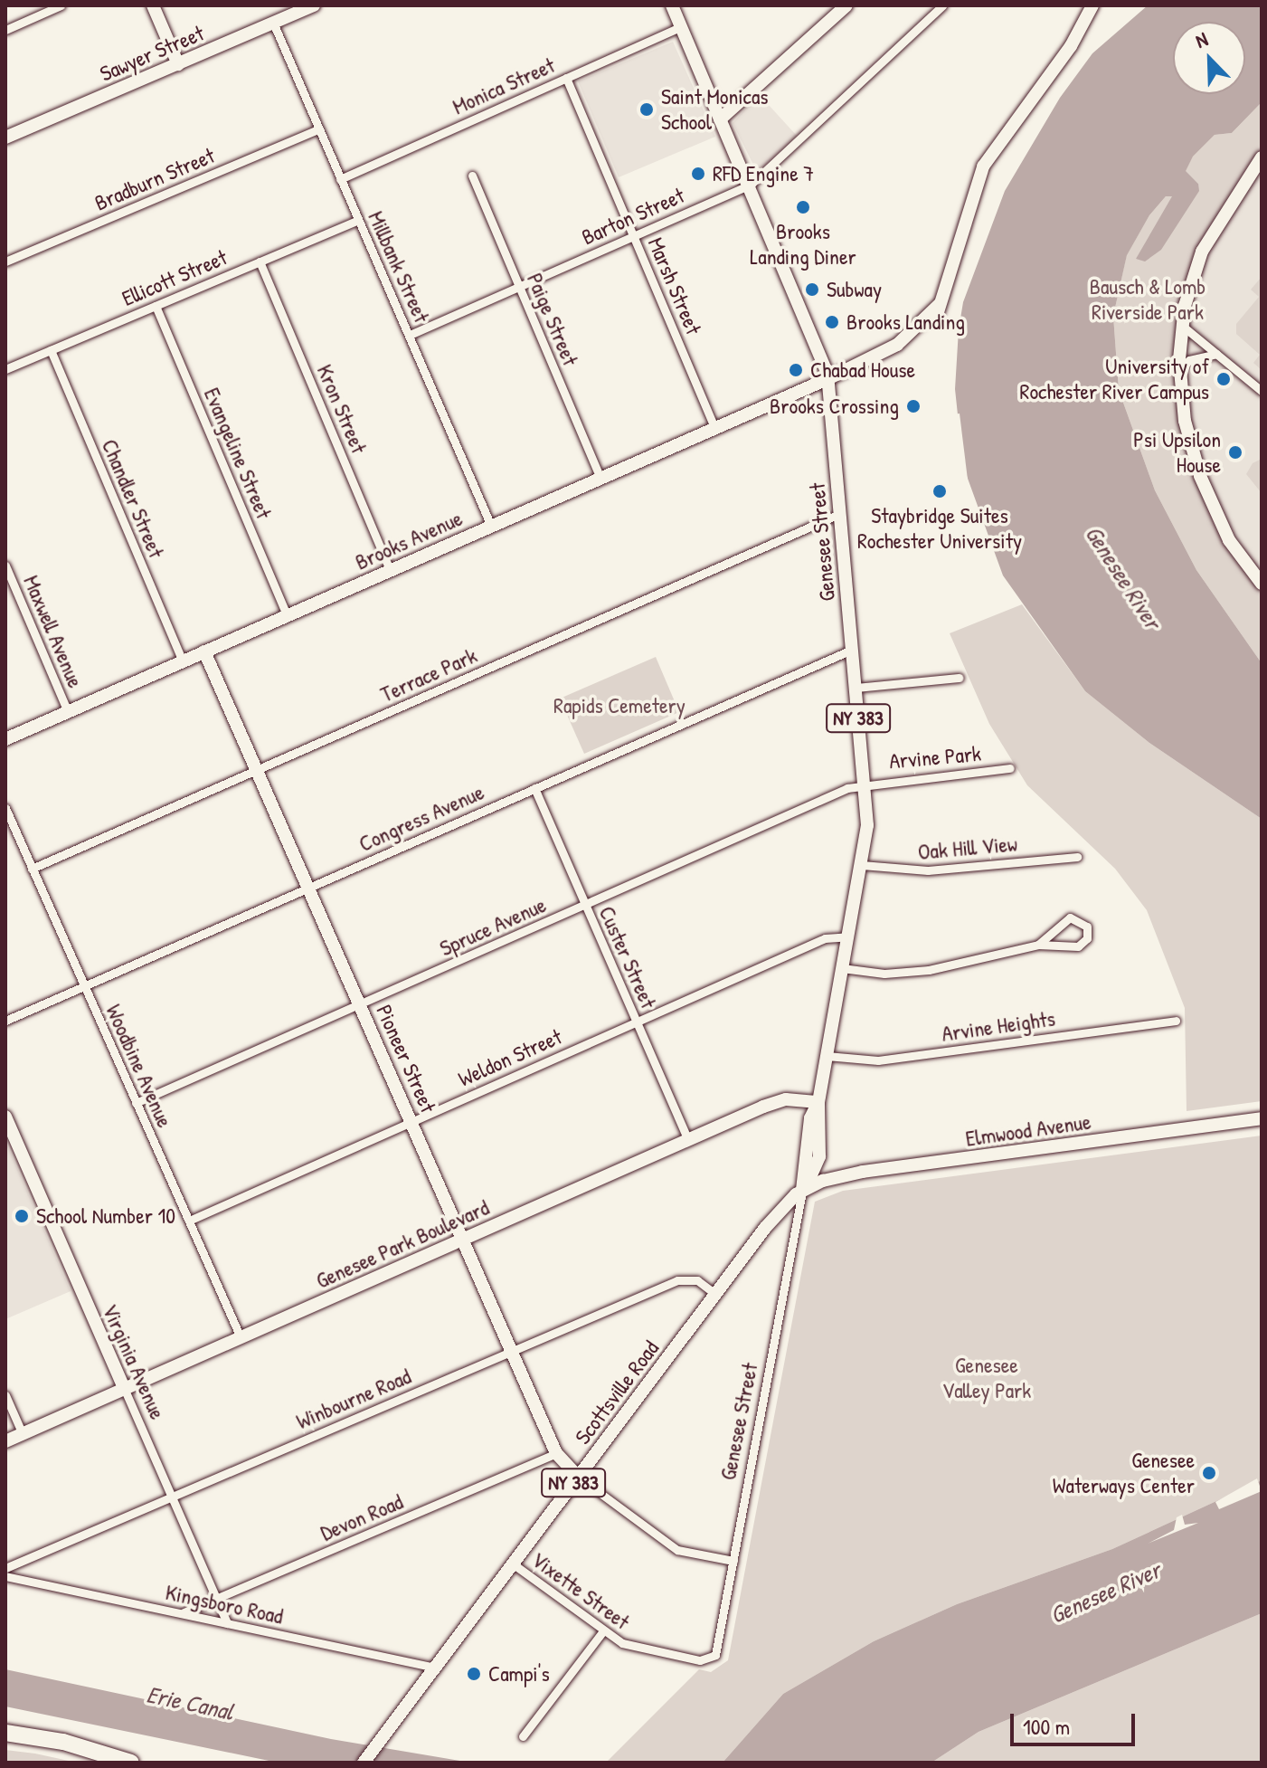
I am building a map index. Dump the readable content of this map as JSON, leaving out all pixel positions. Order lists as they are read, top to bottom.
{
  "streets": {
    "main road": [
      "Sawyer Street",
      "Brooks Avenue",
      "Genesee Street",
      "NY 383",
      "Pioneer Street",
      "Elmwood Avenue",
      "Genesee Park Boulevard",
      "Virginia Avenue",
      "Scottsville Road"
    ],
    "street": [
      "Monica Street",
      "Bradburn Street",
      "Barton Street",
      "Millbank Street",
      "Ellicott Street",
      "Marsh Street",
      "Paige Street",
      "Kron Street",
      "Evangeline Street",
      "Chandler Street",
      "Maxwell Avenue",
      "Terrace Park",
      "Arvine Park",
      "Congress Avenue",
      "Oak Hill View",
      "Spruce Avenue",
      "Custer Street",
      "Arvine Heights",
      "Weldon Street",
      "Woodbine Avenue",
      "Winbourne Road",
      "Devon Road",
      "Vixette Street",
      "Kingsboro Road"
    ]
  },
  "crossings": [
    ["Sawyer Street", "Millbank Street"],
    ["Monica Street", "Millbank Street"],
    ["Monica Street", "Marsh Street"],
    ["Monica Street", "Genesee Street"],
    ["Bradburn Street", "Millbank Street"],
    ["Barton Street", "Millbank Street"],
    ["Barton Street", "Marsh Street"],
    ["Barton Street", "Paige Street"],
    ["Barton Street", "Genesee Street"],
    ["Millbank Street", "Ellicott Street"],
    ["Millbank Street", "Brooks Avenue"],
    ["Ellicott Street", "Kron Street"],
    ["Ellicott Street", "Evangeline Street"],
    ["Ellicott Street", "Chandler Street"],
    ["Marsh Street", "Brooks Avenue"],
    ["Paige Street", "Brooks Avenue"],
    ["Kron Street", "Brooks Avenue"],
    ["Evangeline Street", "Brooks Avenue"],
    ["Chandler Street", "Brooks Avenue"],
    ["Brooks Avenue", "Genesee Street"],
    ["Brooks Avenue", "Maxwell Avenue"],
    ["Brooks Avenue", "Pioneer Street"],
    ["Genesee Street", "Terrace Park"],
    ["Genesee Street", "Arvine Park"],
    ["Genesee Street", "Congress Avenue"],
    ["Genesee Street", "Oak Hill View"],
    ["Genesee Street", "Spruce Avenue"],
    ["Genesee Street", "Arvine Heights"],
    ["Genesee Street", "Weldon Street"],
    ["Genesee Street", "Elmwood Avenue"],
    ["Genesee Street", "Genesee Park Boulevard"],
    ["Genesee Street", "Scottsville Road"],
    ["Genesee Street", "Vixette Street"],
    ["Terrace Park", "Pioneer Street"],
    ["Terrace Park", "Woodbine Avenue"],
    ["Arvine Park", "Spruce Avenue"],
    ["Congress Avenue", "Custer Street"],
    ["Congress Avenue", "Pioneer Street"],
    ["Congress Avenue", "Woodbine Avenue"],
    ["Spruce Avenue", "Custer Street"],
    ["Spruce Avenue", "Pioneer Street"],
    ["Spruce Avenue", "Woodbine Avenue"],
    ["Custer Street", "Weldon Street"],
    ["Custer Street", "Genesee Park Boulevard"],
    ["Weldon Street", "Pioneer Street"],
    ["Weldon Street", "Woodbine Avenue"],
    ["Pioneer Street", "Genesee Park Boulevard"],
    ["Pioneer Street", "Scottsville Road"],
    ["Pioneer Street", "Winbourne Road"],
    ["Pioneer Street", "Devon Road"],
    ["Woodbine Avenue", "Genesee Park Boulevard"],
    ["Elmwood Avenue", "Scottsville Road"],
    ["Genesee Park Boulevard", "Virginia Avenue"],
    ["Virginia Avenue", "Winbourne Road"],
    ["Virginia Avenue", "Devon Road"],
    ["Virginia Avenue", "Kingsboro Road"],
    ["Scottsville Road", "Winbourne Road"],
    ["Scottsville Road", "Vixette Street"],
    ["Scottsville Road", "Kingsboro Road"],
    ["Devon Road", "Kingsboro Road"]
  ],
  "water": ["Genesee River", "Erie Canal"],
  "parks": ["Bausch & Lomb Riverside Park", "Rapids Cemetery", "Genesee Valley Park"],
  "places": [
    "Saint Monicas School",
    "RFD Engine 7",
    "Brooks Landing Diner",
    "Subway",
    "Brooks Landing",
    "Chabad House",
    "University of Rochester River Campus",
    "Brooks Crossing",
    "Psi Upsilon House",
    "Staybridge Suites Rochester University",
    "School Number 10",
    "Genesee Waterways Center",
    "Campi's"
  ],
  "scale_bar": "100 m",
  "north": "top left"
}
